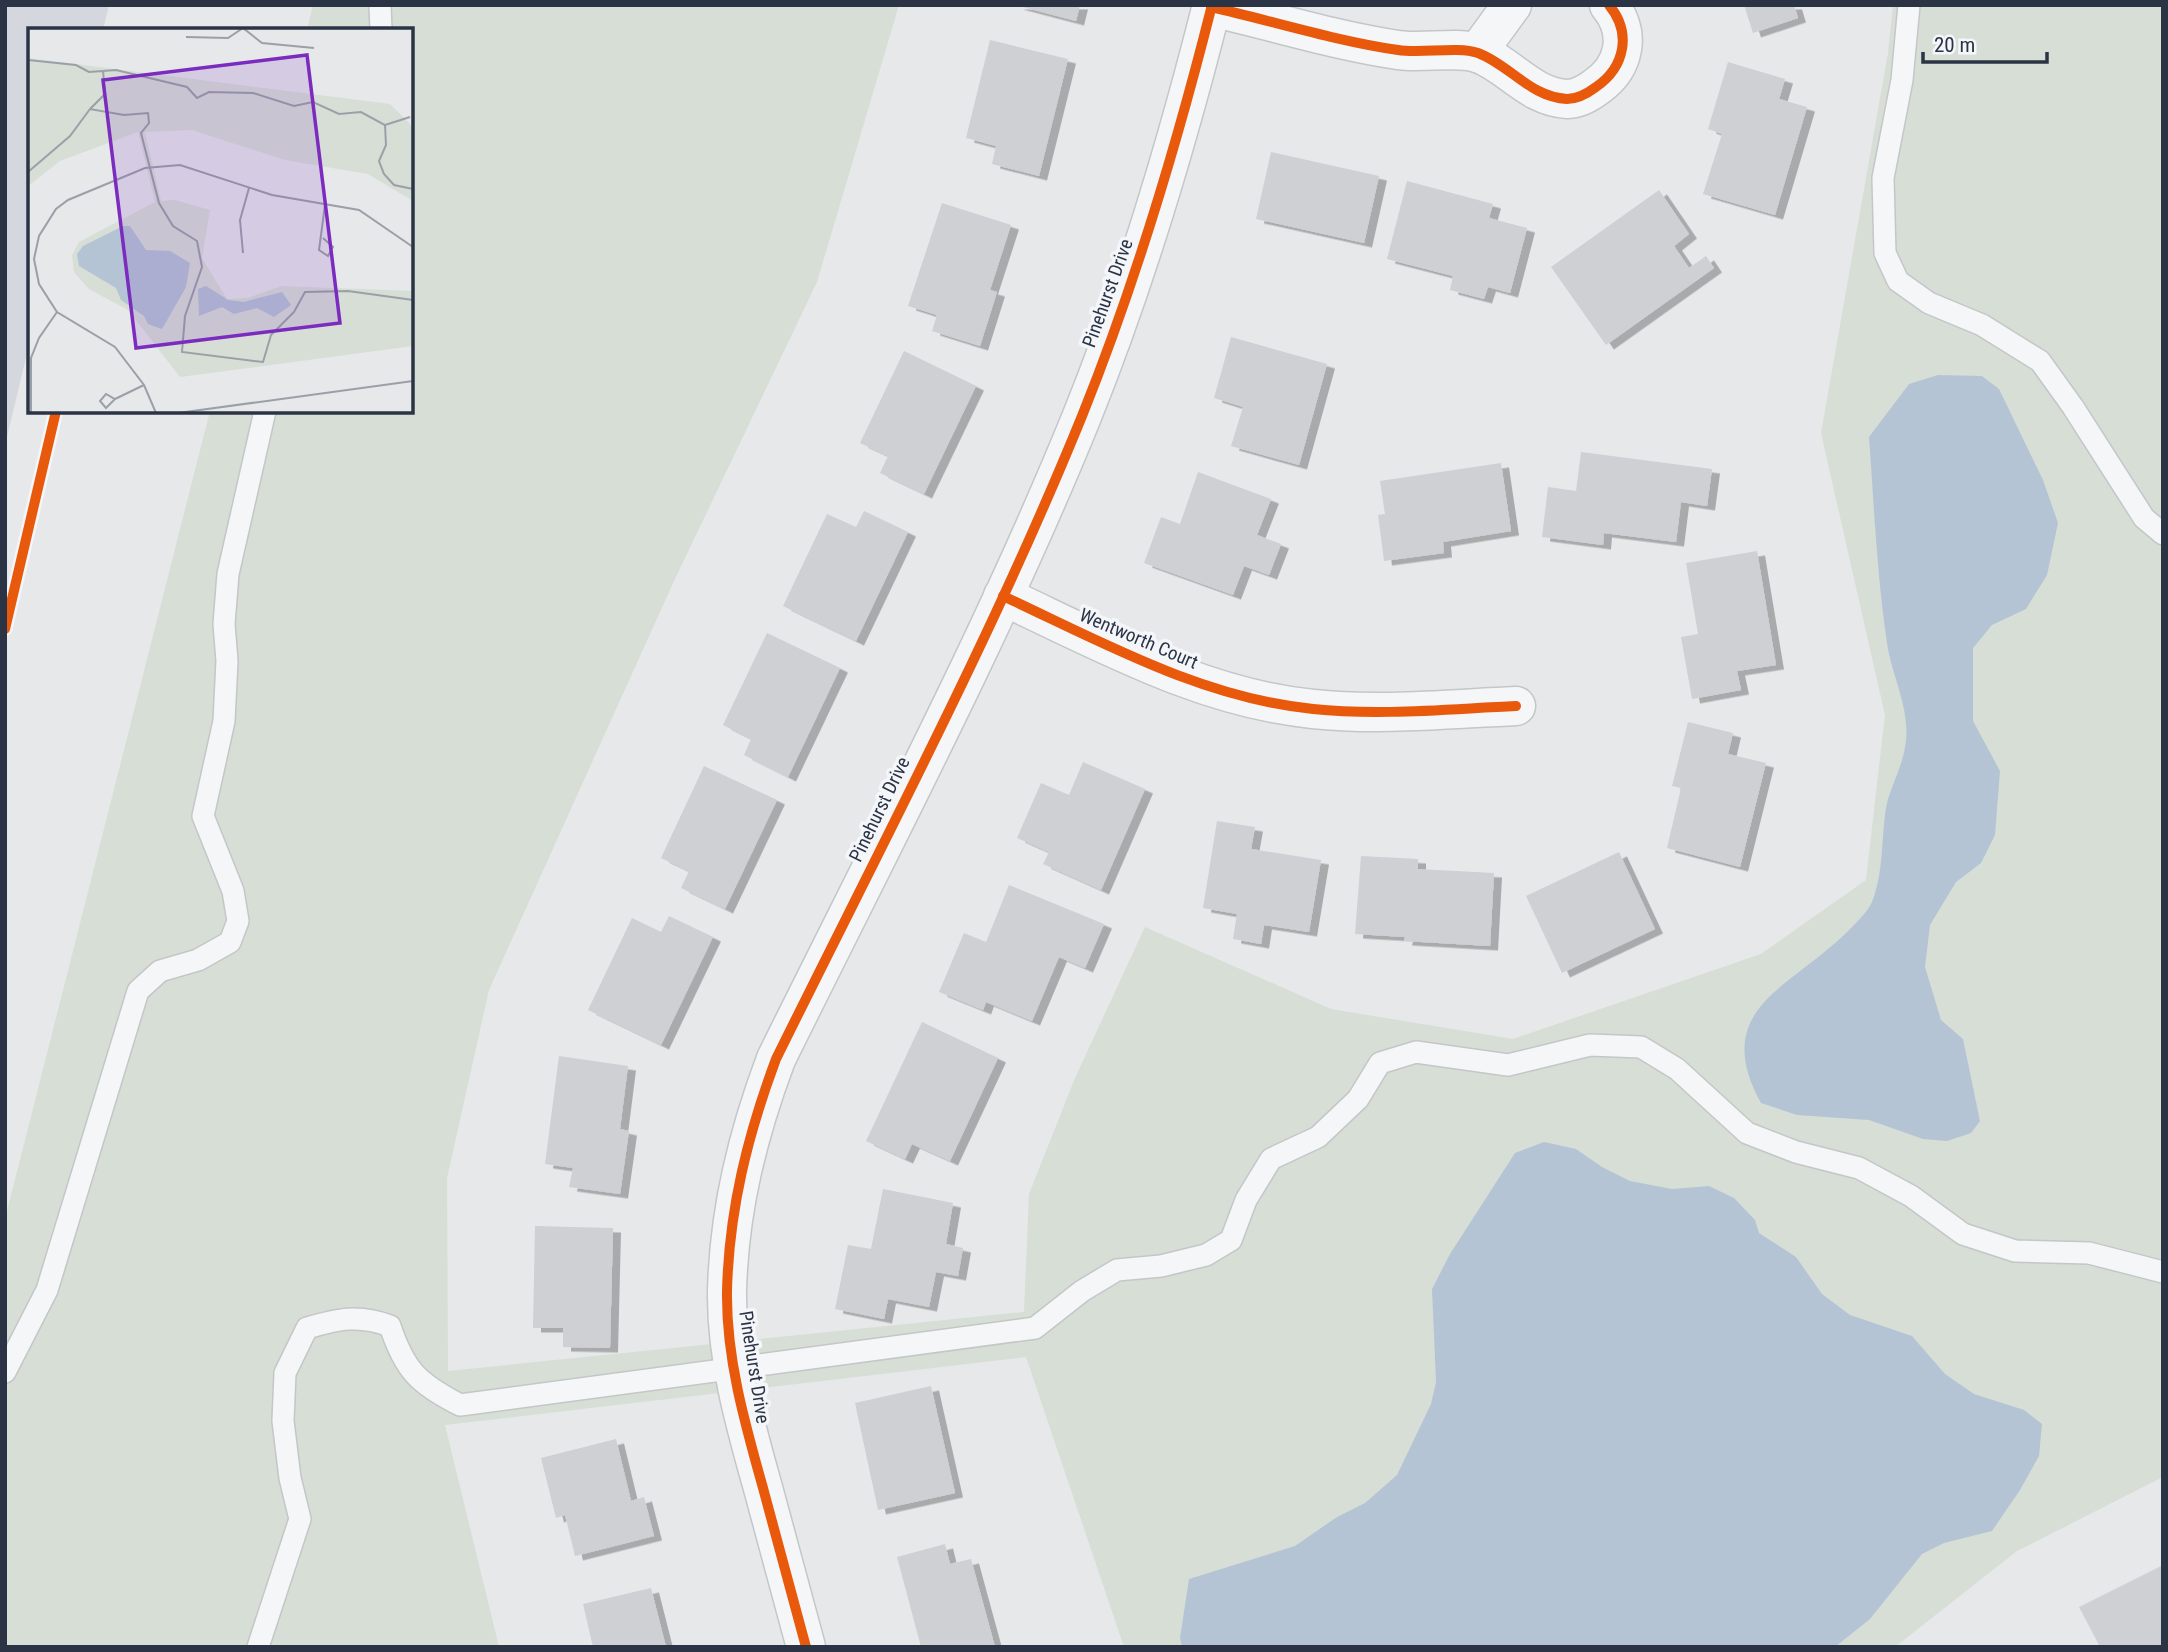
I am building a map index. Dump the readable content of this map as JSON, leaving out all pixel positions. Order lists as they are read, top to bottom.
{
  "streets": {
    "street": ["Pinehurst Drive", "Wentworth Court"]
  },
  "crossings": [
    ["Pinehurst Drive", "Wentworth Court"]
  ],
  "scale_bar": "20 m"
}
